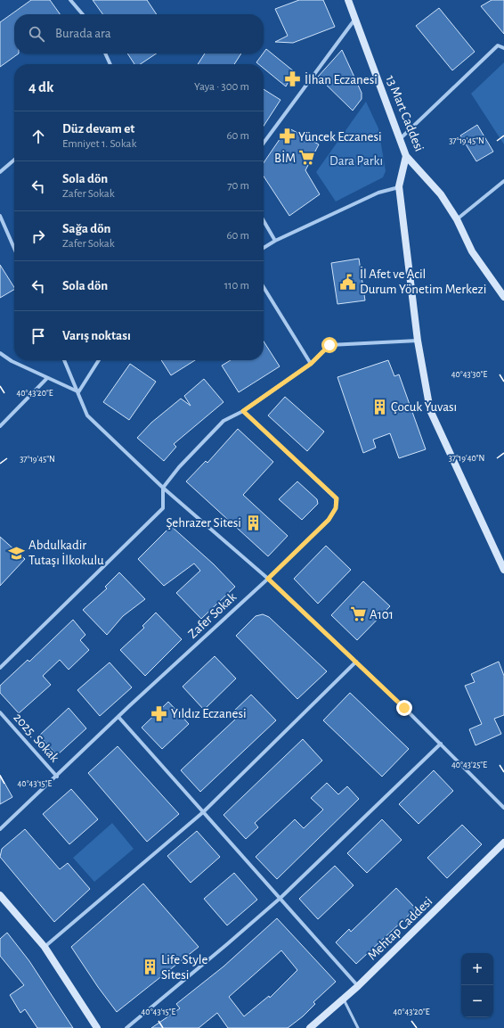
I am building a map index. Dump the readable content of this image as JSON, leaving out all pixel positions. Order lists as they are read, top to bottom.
{
  "streets": {
    "street": [
      "13 Mart Caddesi",
      "Zafer Sokak",
      "2025. Sokak",
      "Mehtap Caddesi"
    ]
  },
  "crossings": [
    ["Zafer Sokak", "2025. Sokak"]
  ],
  "parks": ["Dara Parkı"],
  "places": {
    "pharmacy": ["İlhan Eczanesi", "Yüncek Eczanesi", "Yıldız Eczanesi"],
    "supermarket": ["BİM", "A101"],
    "public building": ["İl Afet ve Acil Durum Yönetim Merkezi"],
    "building": ["Çocuk Yuvası", "Şehrazer Sitesi", "Life Style Sitesi"],
    "school or university": ["Abdulkadir Tutaşı İlkokulu"]
  },
  "page": {
    "search": "Burada ara",
    "heading": ["4 dk", "Yaya · 300 m"],
    "list": [
      ["Düz devam et", "Emniyet 1. Sokak", "60 m"],
      ["Sola dön", "Zafer Sokak", "70 m"],
      ["Sağa dön", "Zafer Sokak", "60 m"],
      ["Sola dön", "110 m"],
      "Varış noktası"
    ],
    "map_buttons": ["+", "−"]
  },
  "coordinates": [
    "37°19'45\"N",
    "40°43'30\"E",
    "40°43'20\"E",
    "37°19'40\"N",
    "40°43'25\"E",
    "40°43'15\"E"
  ]
}
